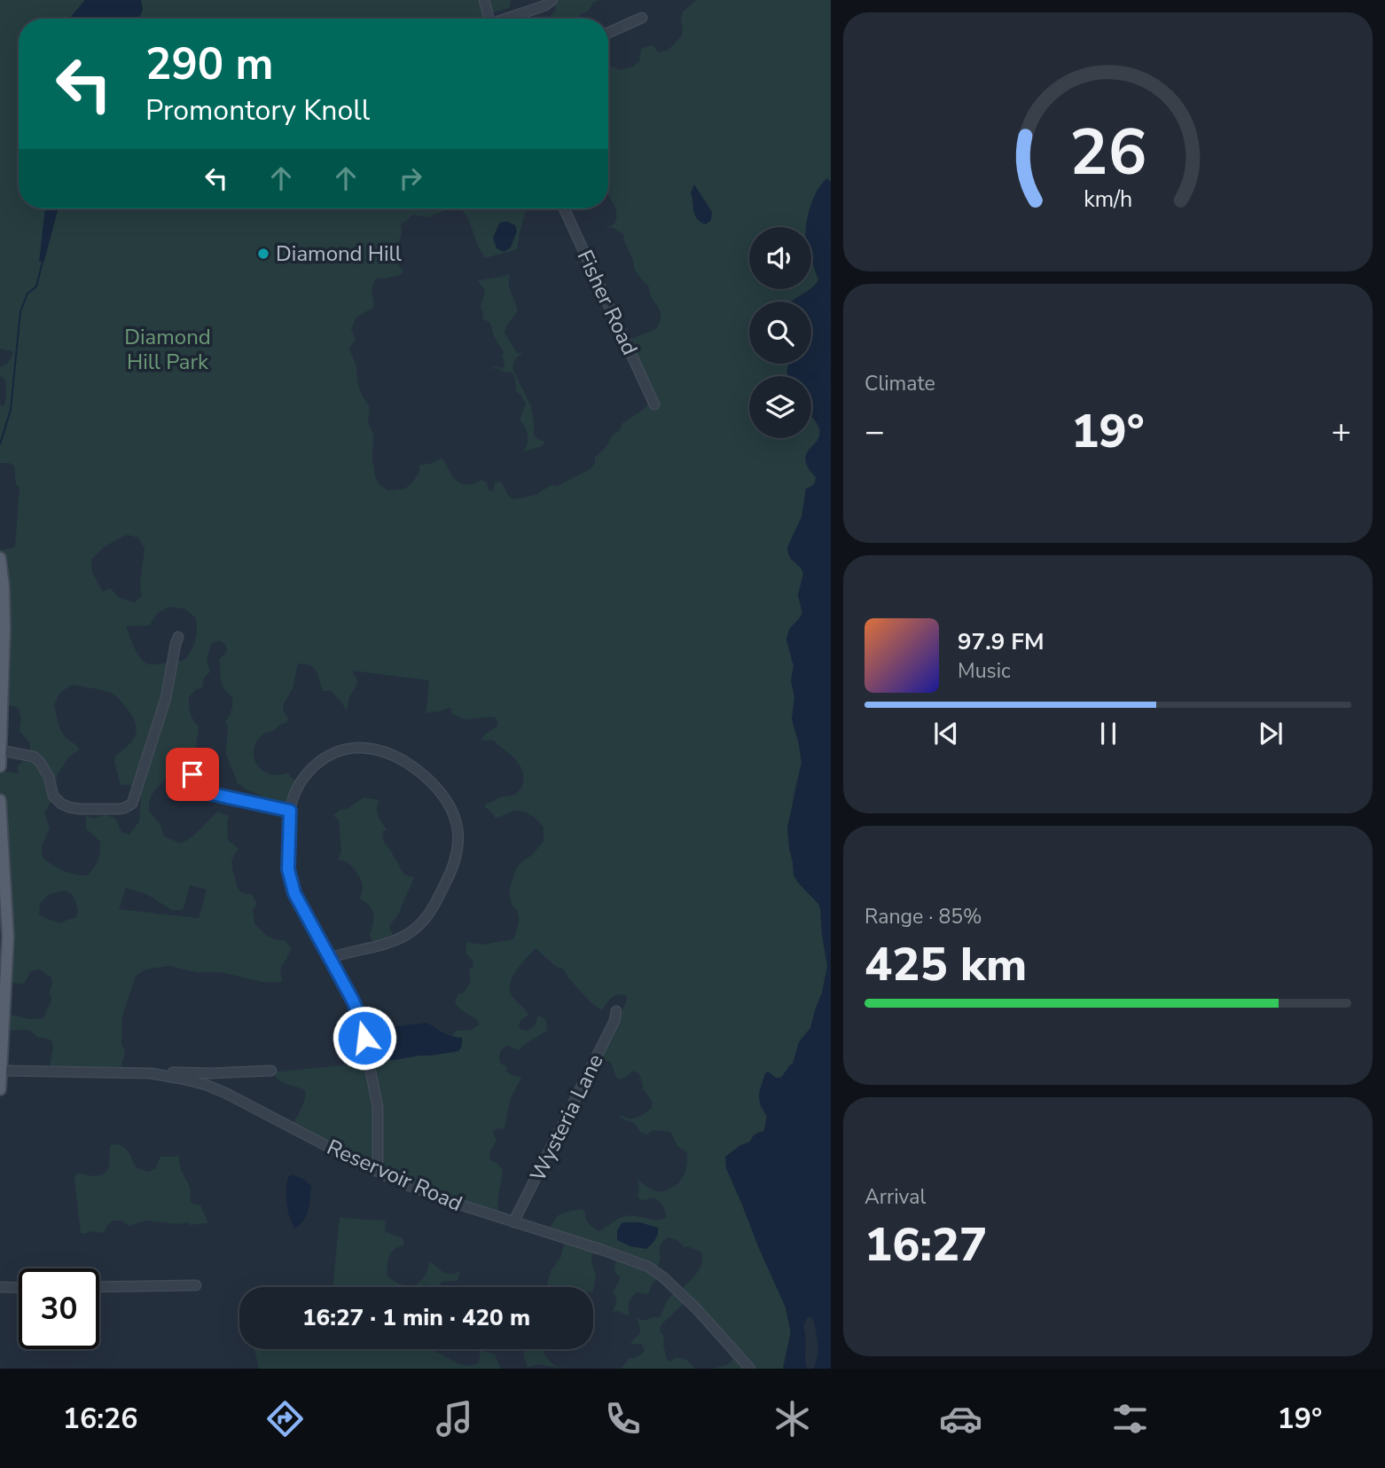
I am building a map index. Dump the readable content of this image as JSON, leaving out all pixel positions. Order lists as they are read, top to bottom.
{
  "streets": {
    "street": ["Fisher Road", "Wysteria Lane", "Reservoir Road"]
  },
  "crossings": [
    ["Wysteria Lane", "Reservoir Road"]
  ],
  "parks": ["Diamond Hill Park"],
  "places": ["Diamond Hill"],
  "page": {
    "turn": ["290 m", "Promontory Knoll"],
    "tile": [
      "Climate",
      ["Range · 85%", "425 km"],
      ["Arrival", "16:27"]
    ],
    "heat": ["−", "19°", "+"],
    "song": ["97.9 FM", "Music"],
    "limit": "30",
    "trip": "16:27 · 1 min · 420 m",
    "tabs": ["16:26", "19°"],
    "gauge": ["26", "km/h"]
  }
}
